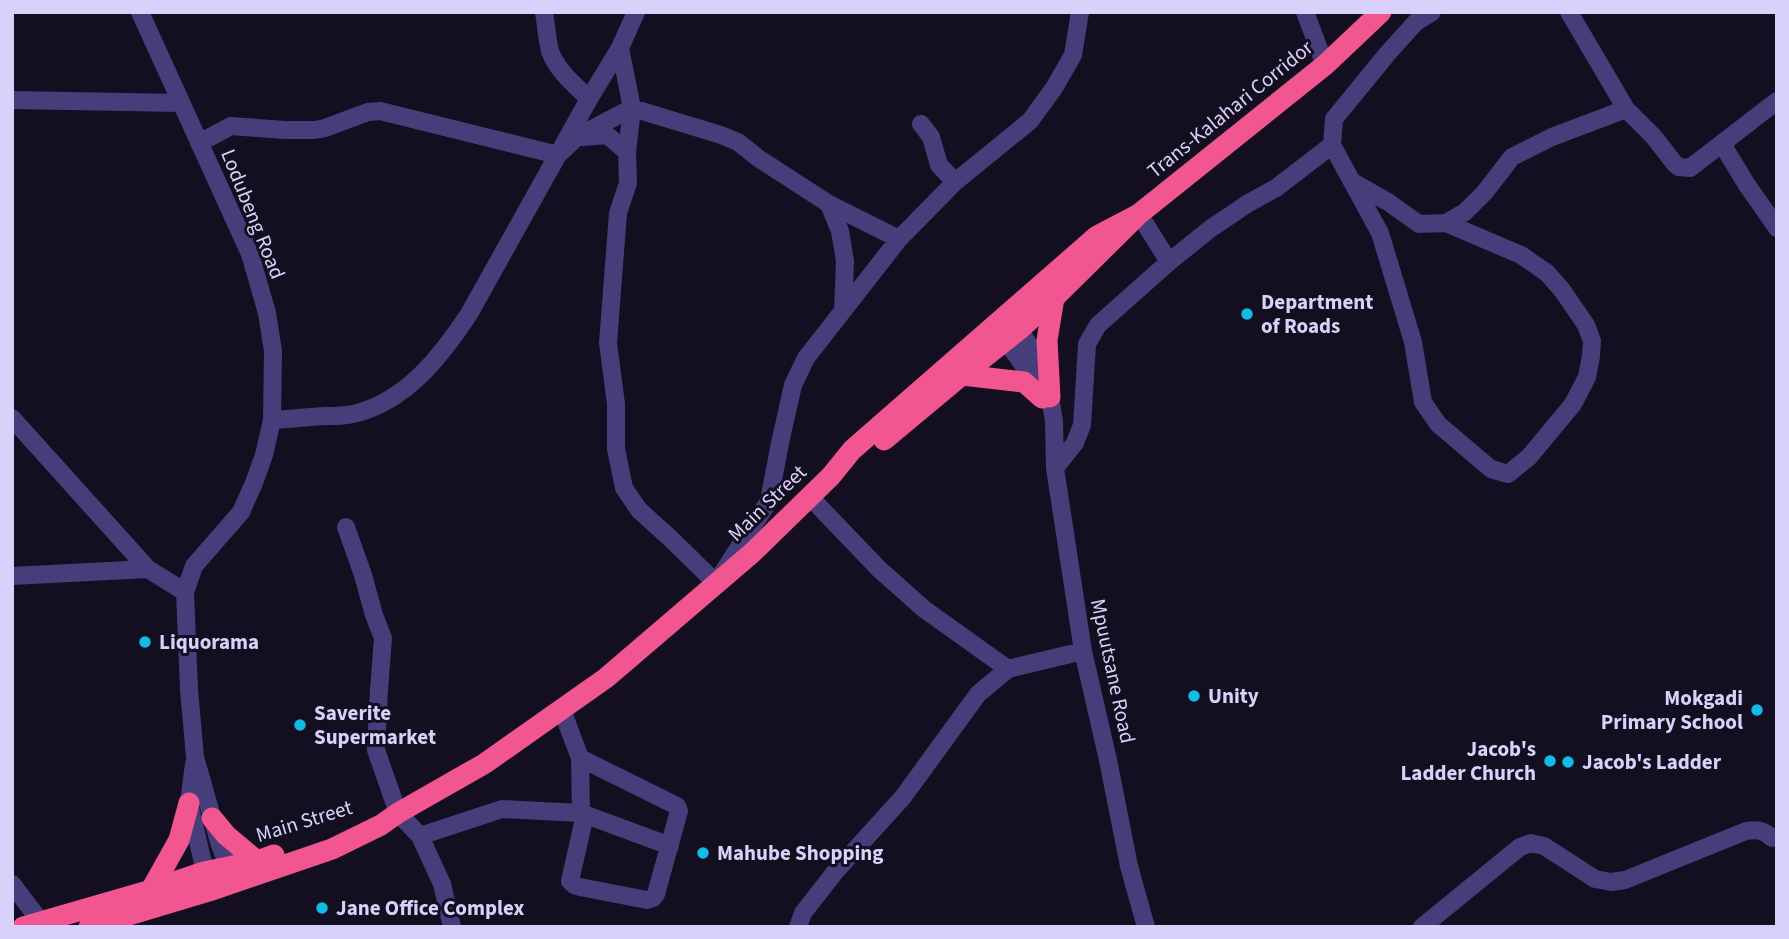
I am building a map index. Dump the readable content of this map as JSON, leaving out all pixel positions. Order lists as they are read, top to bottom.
{
  "streets": {
    "highway": ["Trans-Kalahari Corridor", "Main Street"],
    "street": ["Lodubeng Road", "Mpuutsane Road"]
  },
  "crossings": [
    ["Trans-Kalahari Corridor", "Main Street"],
    ["Trans-Kalahari Corridor", "Mpuutsane Road"],
    ["Lodubeng Road", "Main Street"],
    ["Main Street", "Mpuutsane Road"]
  ],
  "places": [
    "Department of Roads",
    "Liquorama",
    "Unity",
    "Mokgadi Primary School",
    "Saverite Supermarket",
    "Jacob's Ladder Church",
    "Jacob's Ladder",
    "Mahube Shopping",
    "Jane Office Complex"
  ]
}
